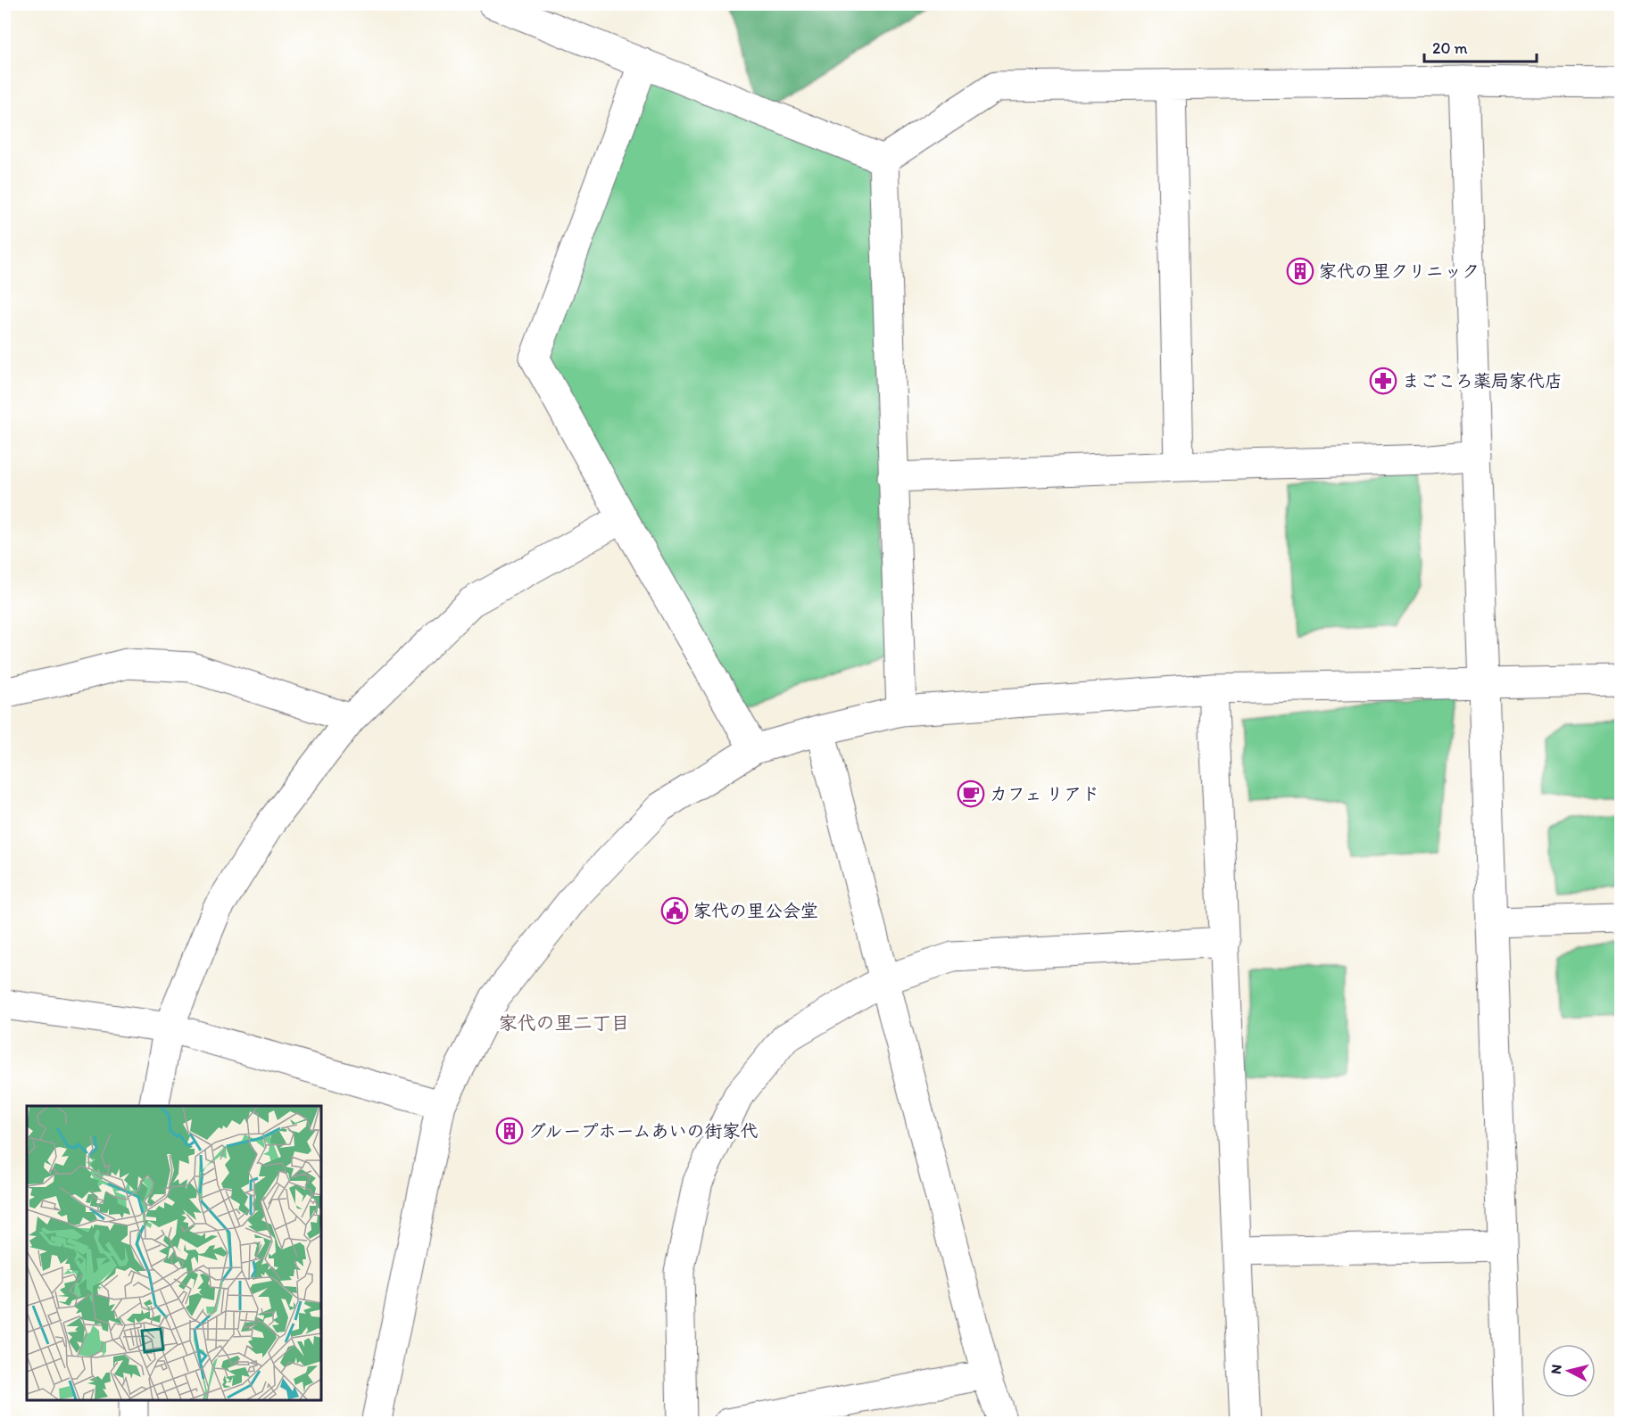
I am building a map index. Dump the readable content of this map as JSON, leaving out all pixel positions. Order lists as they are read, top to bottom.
{
  "districts": ["家代の里二丁目"],
  "places": {
    "building": ["家代の里クリニック", "グループホームあいの街家代"],
    "pharmacy": ["まごころ薬局家代店"],
    "cafe": ["カフェ リアド"],
    "public building": ["家代の里公会堂"]
  },
  "scale_bar": "20 m",
  "north": "left"
}
